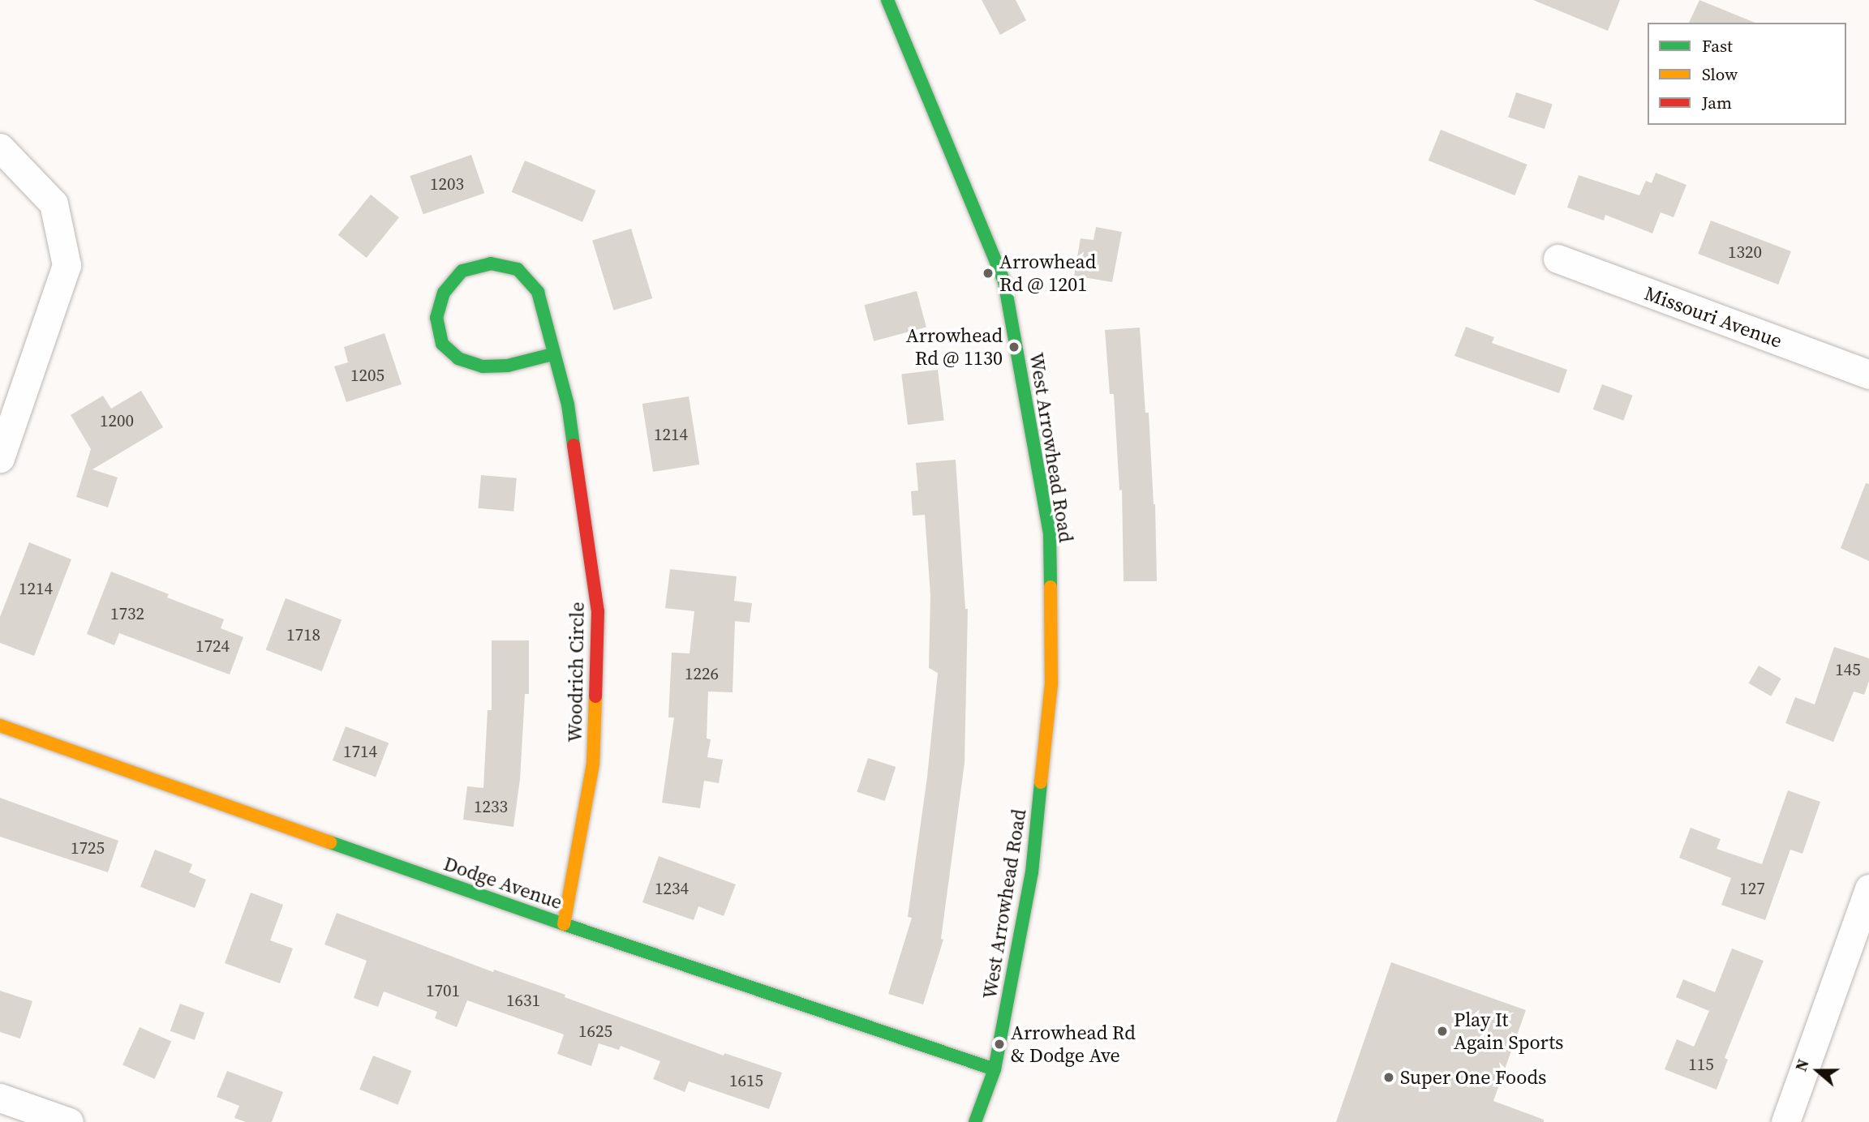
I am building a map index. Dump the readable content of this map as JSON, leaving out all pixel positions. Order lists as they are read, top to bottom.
{
  "streets": {
    "street": [
      "Missouri Avenue",
      "West Arrowhead Road",
      "Woodrich Circle",
      "Dodge Avenue"
    ]
  },
  "crossings": [
    ["West Arrowhead Road", "Dodge Avenue"],
    ["Woodrich Circle", "Dodge Avenue"]
  ],
  "places": [
    "Arrowhead Rd @ 1201",
    "Arrowhead Rd @ 1130",
    "Play It Again Sports",
    "Arrowhead Rd & Dodge Ave",
    "Super One Foods"
  ],
  "house_numbers": [
    "1203",
    "1320",
    "1205",
    "1200",
    "1214",
    "1214",
    "1732",
    "1718",
    "1724",
    "145",
    "1226",
    "1714",
    "1233",
    "1725",
    "1234",
    "127",
    "1701",
    "1631",
    "1625",
    "115",
    "1615"
  ],
  "legend": ["Fast", "Slow", "Jam"],
  "north": "left"
}
